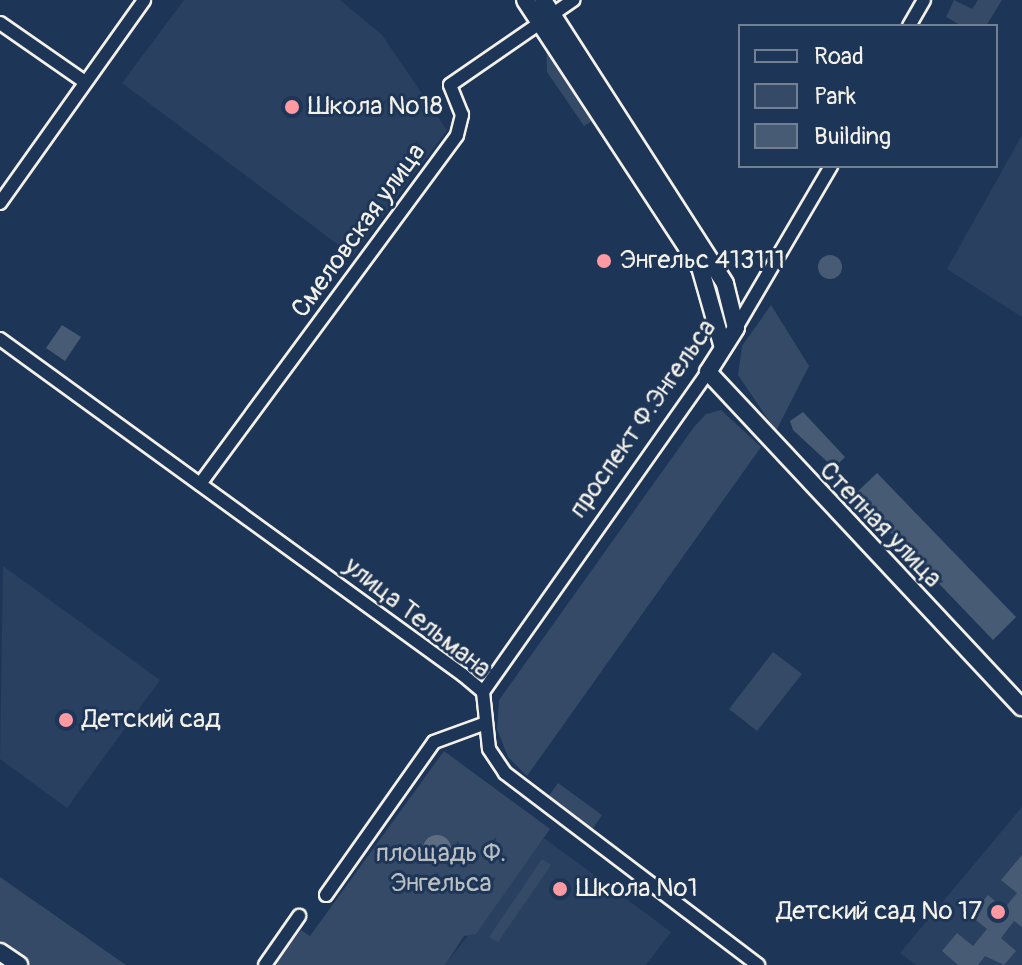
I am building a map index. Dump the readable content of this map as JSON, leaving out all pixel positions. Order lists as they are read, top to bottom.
{
  "streets": {
    "main road": ["проспект Ф.Энгельса", "Степная улица"],
    "street": ["Смеловская улица", "улица Тельмана"]
  },
  "crossings": [
    ["Смеловская улица", "улица Тельмана"],
    ["проспект Ф.Энгельса", "Степная улица"],
    ["проспект Ф.Энгельса", "улица Тельмана"]
  ],
  "parks": ["площадь Ф. Энгельса"],
  "places": [
    "Школа №18",
    "Энгельс 413111",
    "Детский сад",
    "Школа №1",
    "Детский сад № 17"
  ],
  "legend": ["Road", "Park", "Building"]
}
